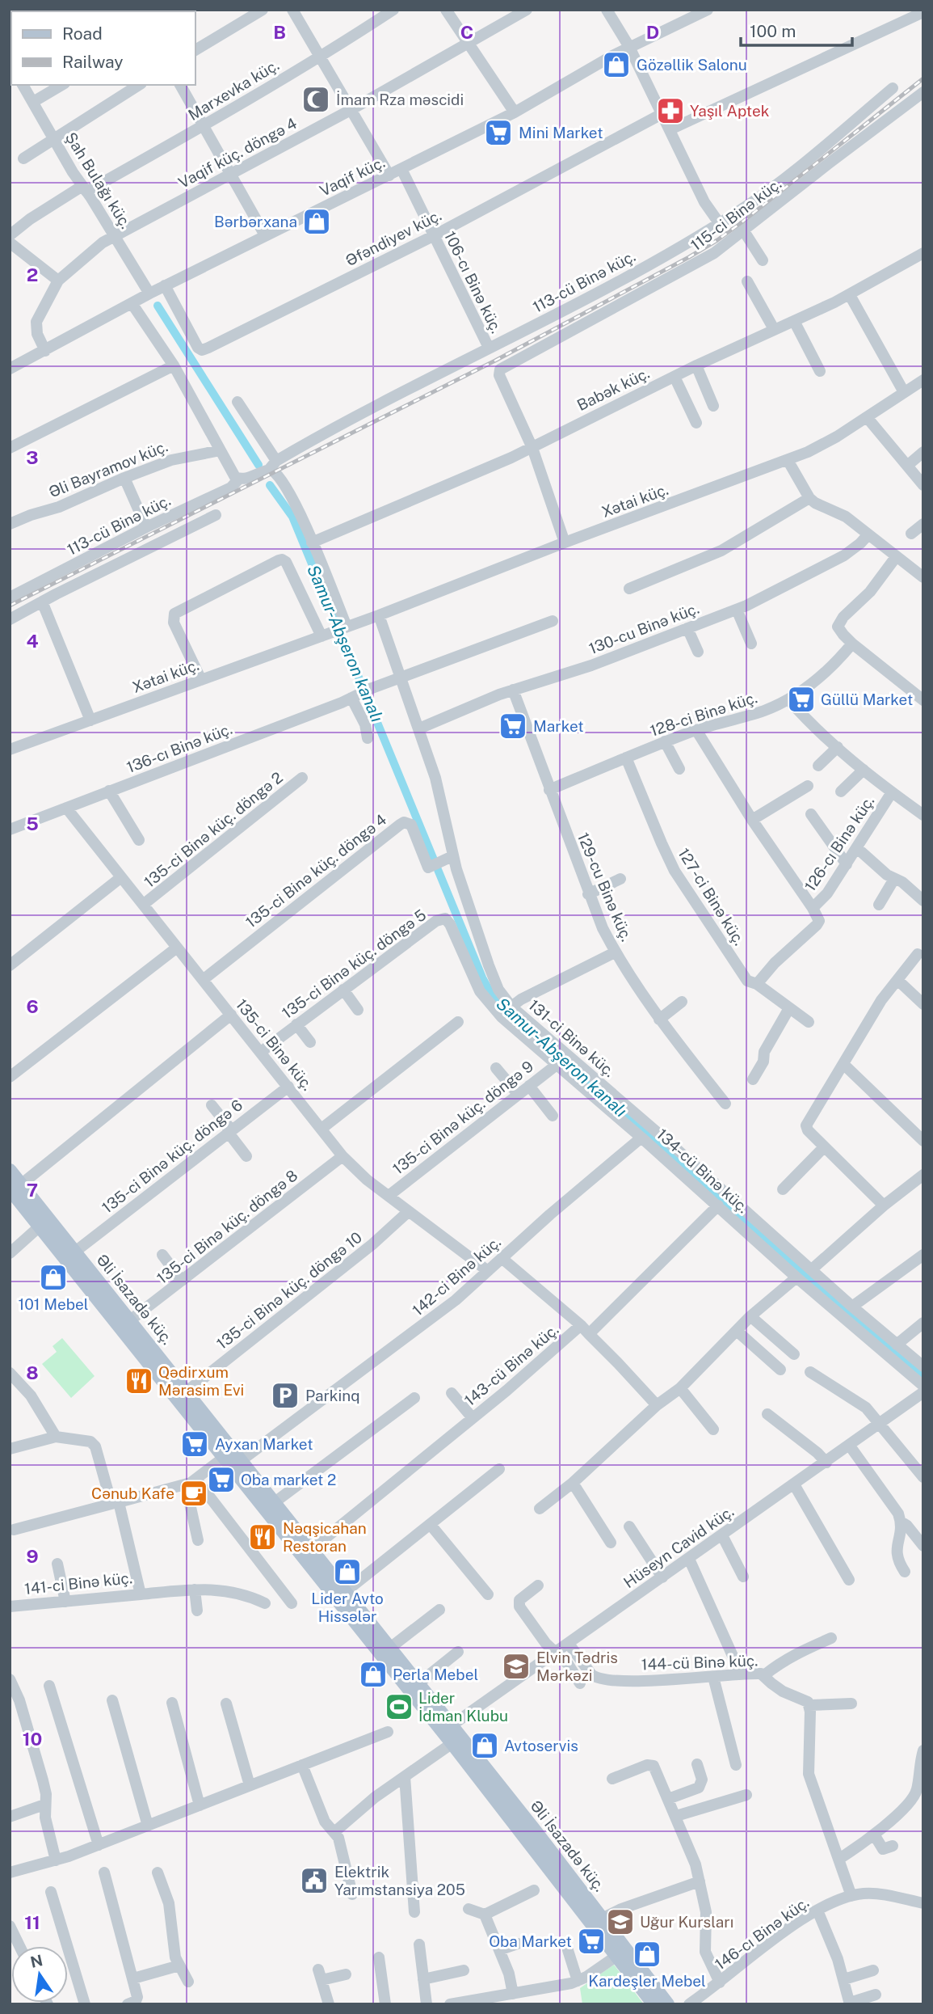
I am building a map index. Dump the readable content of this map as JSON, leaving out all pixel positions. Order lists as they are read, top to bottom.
{
  "streets": {
    "main road": ["Əli İsazadə küç."],
    "street": [
      "Marxevka küç.",
      "Vaqif küç. döngə 4",
      "Vaqif küç.",
      "Şah Bulağı küç.",
      "115-ci Binə küç.",
      "Əfəndiyev küç.",
      "113-cü Binə küç.",
      "106-cı Binə küç.",
      "Babək küç.",
      "Əli Bayramov küç.",
      "Xətai küç.",
      "130-cu Binə küç.",
      "128-ci Binə küç.",
      "136-cı Binə küç.",
      "135-ci Binə küç. döngə 2",
      "126-cı Binə küç.",
      "135-ci Binə küç. döngə 4",
      "129-cu Binə küç.",
      "127-ci Binə küç.",
      "135-ci Binə küç. döngə 5",
      "131-ci Binə küç.",
      "135-ci Binə küç.",
      "135-ci Binə küç. döngə 9",
      "135-ci Binə küç. döngə 6",
      "134-cü Binə küç.",
      "135-ci Binə küç. döngə 8",
      "142-ci Binə küç.",
      "135-ci Binə küç. döngə 10",
      "143-cü Binə küç.",
      "Hüseyn Cavid küç.",
      "141-ci Binə küç.",
      "144-cü Binə küç.",
      "146-cı Binə küç."
    ]
  },
  "crossings": [
    ["Marxevka küç.", "Şah Bulağı küç."],
    ["Vaqif küç. döngə 4", "Şah Bulağı küç."],
    ["Vaqif küç.", "Şah Bulağı küç."],
    ["Vaqif küç.", "Əfəndiyev küç."],
    ["Vaqif küç.", "106-cı Binə küç."],
    ["115-ci Binə küç.", "Babək küç."],
    ["Əfəndiyev küç.", "106-cı Binə küç."],
    ["113-cü Binə küç.", "106-cı Binə küç."],
    ["Xətai küç.", "131-ci Binə küç."],
    ["130-cu Binə küç.", "129-cu Binə küç."],
    ["130-cu Binə küç.", "131-ci Binə küç."],
    ["128-ci Binə küç.", "129-cu Binə küç."],
    ["128-ci Binə küç.", "127-ci Binə küç."],
    ["136-cı Binə küç.", "131-ci Binə küç."],
    ["136-cı Binə küç.", "135-ci Binə küç."],
    ["135-ci Binə küç. döngə 2", "135-ci Binə küç."],
    ["126-cı Binə küç.", "127-ci Binə küç."],
    ["135-ci Binə küç. döngə 4", "131-ci Binə küç."],
    ["135-ci Binə küç. döngə 4", "135-ci Binə küç."],
    ["135-ci Binə küç. döngə 5", "135-ci Binə küç."],
    ["135-ci Binə küç. döngə 5", "134-cü Binə küç."],
    ["135-ci Binə küç.", "135-ci Binə küç. döngə 9"],
    ["135-ci Binə küç.", "135-ci Binə küç. döngə 6"],
    ["135-ci Binə küç.", "135-ci Binə küç. döngə 8"],
    ["135-ci Binə küç.", "142-ci Binə küç."],
    ["135-ci Binə küç.", "135-ci Binə küç. döngə 10"],
    ["135-ci Binə küç. döngə 9", "134-cü Binə küç."],
    ["135-ci Binə küç. döngə 6", "Əli İsazadə küç."],
    ["134-cü Binə küç.", "142-ci Binə küç."],
    ["134-cü Binə küç.", "143-cü Binə küç."],
    ["135-ci Binə küç. döngə 8", "Əli İsazadə küç."],
    ["142-ci Binə küç.", "Əli İsazadə küç."],
    ["135-ci Binə küç. döngə 10", "Əli İsazadə küç."],
    ["Əli İsazadə küç.", "143-cü Binə küç."],
    ["Əli İsazadə küç.", "Hüseyn Cavid küç."],
    ["Hüseyn Cavid küç.", "144-cü Binə küç."]
  ],
  "water": ["Samur-Abşeron kanalı"],
  "places": {
    "shop": [
      "Gözəllik Salonu",
      "Bərbərxana",
      "101 Mebel",
      "Lider Avto Hissələr",
      "Perla Mebel",
      "Avtoservis",
      "Kardeşler Mebel"
    ],
    "mosque": ["İmam Rza məscidi"],
    "pharmacy": ["Yaşıl Aptek"],
    "supermarket": [
      "Mini Market",
      "Güllü Market",
      "Market",
      "Ayxan Market",
      "Oba market 2",
      "Oba Market"
    ],
    "restaurant": ["Qədirxum Mərasim Evi", "Nəqşicahan Restoran"],
    "parking": ["Parkinq"],
    "cafe": ["Cənub Kafe"],
    "school or university": ["Elvin Tədris Mərkəzi", "Uğur Kursları"],
    "sports": ["Lider İdman Klubu"],
    "public building": ["Elektrik Yarımstansiya 205"]
  },
  "legend": ["Road", "Railway"],
  "scale_bar": "100 m",
  "north": "top",
  "grid": {
    "columns": ["B", "C", "D"],
    "rows": [
      "2",
      "3",
      "4",
      "5",
      "6",
      "7",
      "8",
      "9",
      "10",
      "11"
    ]
  }
}
